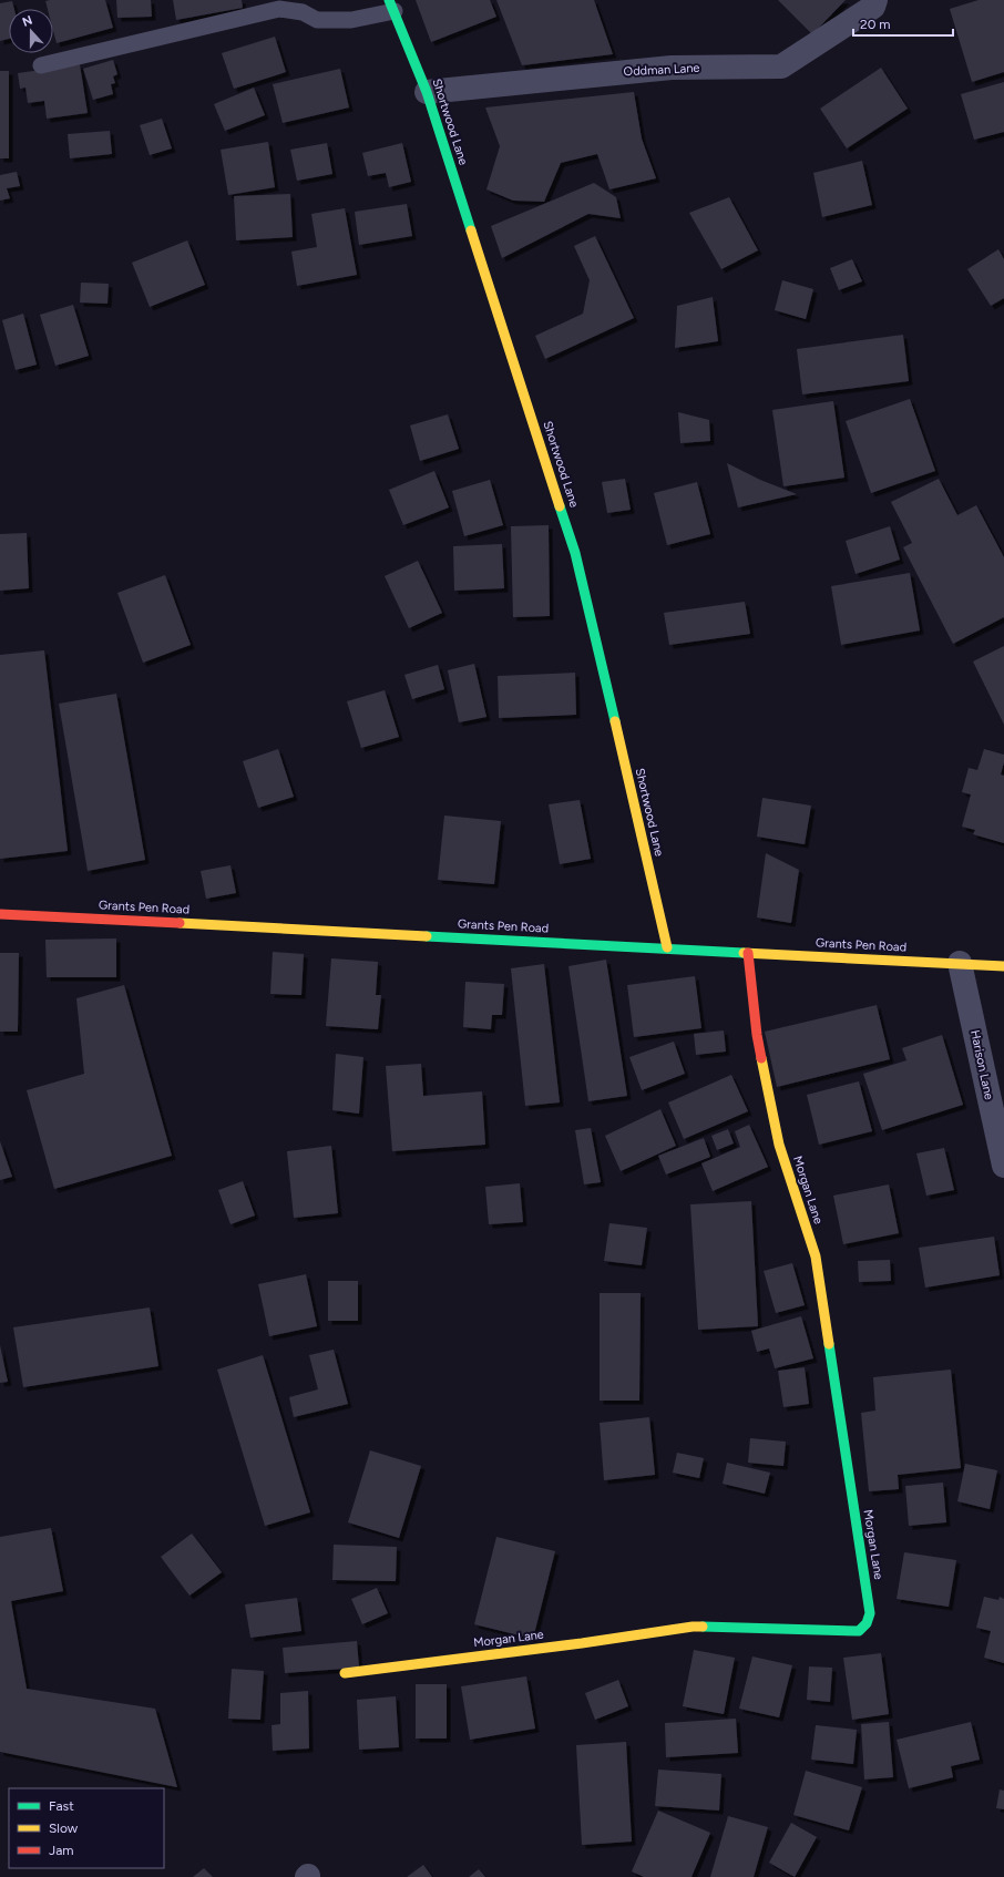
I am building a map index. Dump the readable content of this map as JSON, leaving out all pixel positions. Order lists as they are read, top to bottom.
{
  "streets": {
    "street": [
      "Oddman Lane",
      "Shortwood Lane",
      "Grants Pen Road",
      "Harison Lane",
      "Morgan Lane"
    ]
  },
  "crossings": [
    ["Oddman Lane", "Shortwood Lane"],
    ["Shortwood Lane", "Grants Pen Road"],
    ["Grants Pen Road", "Harison Lane"],
    ["Grants Pen Road", "Morgan Lane"]
  ],
  "legend": ["Fast", "Slow", "Jam"],
  "scale_bar": "20 m",
  "north": "top"
}
